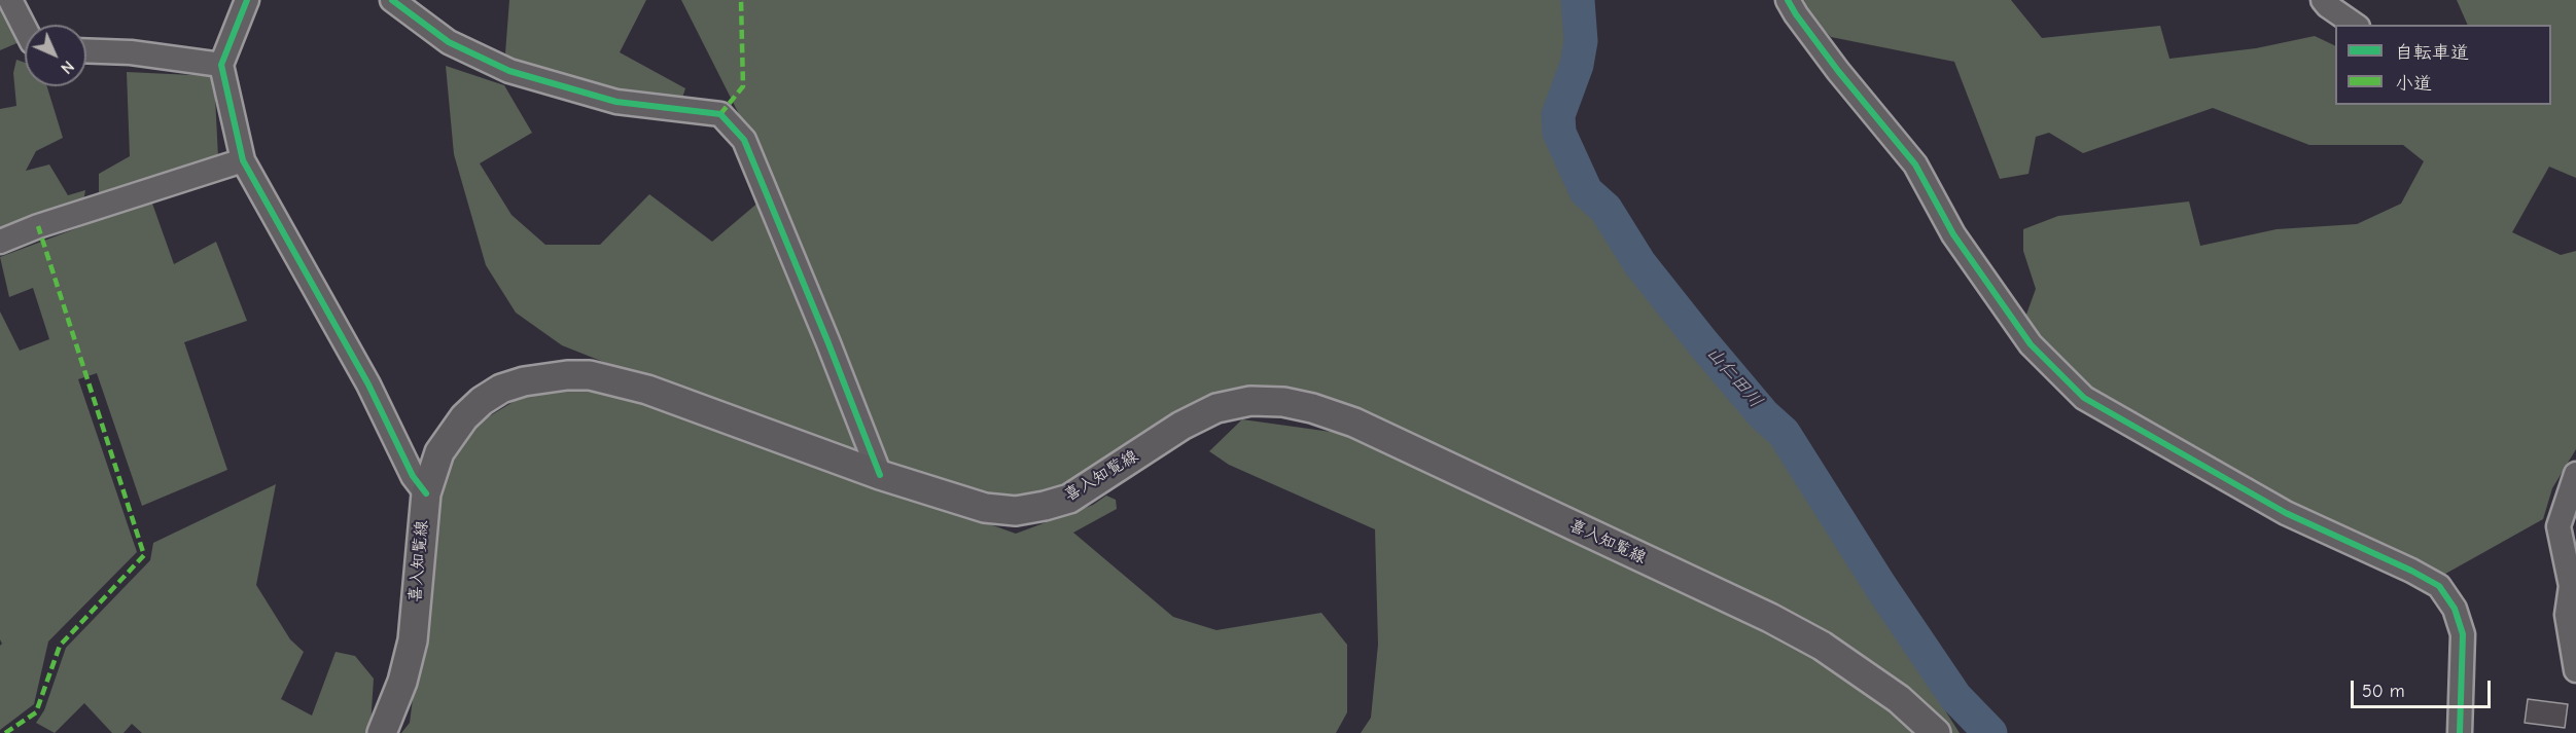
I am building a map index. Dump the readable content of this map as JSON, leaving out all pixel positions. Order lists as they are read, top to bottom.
{
  "streets": {
    "main road": ["喜入知覧線"]
  },
  "water": ["山仁田川"],
  "legend": ["自転車道", "小道"],
  "scale_bar": "50 m",
  "north": "bottom right"
}
